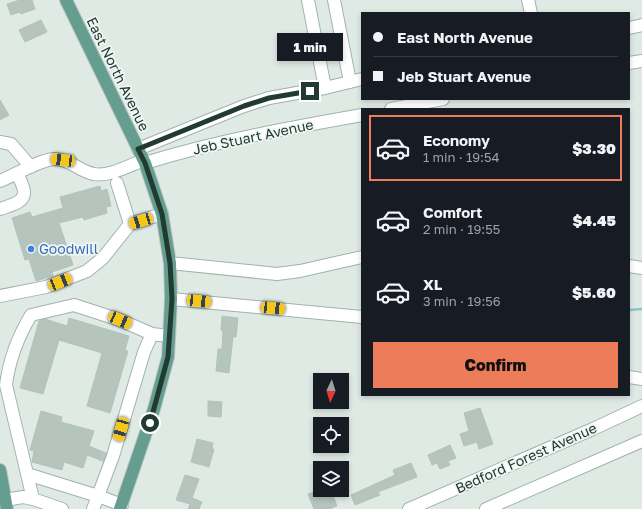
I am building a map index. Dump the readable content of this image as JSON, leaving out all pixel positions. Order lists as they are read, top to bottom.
{
  "streets": {
    "main road": ["East North Avenue"],
    "street": ["Jeb Stuart Avenue", "Bedford Forest Avenue"]
  },
  "crossings": [
    ["East North Avenue", "Jeb Stuart Avenue"]
  ],
  "places": ["Goodwill"],
  "north": "bottom",
  "page": {
    "banner": ["East North Avenue", "Jeb Stuart Avenue"],
    "bubble": "1 min",
    "list": [
      {
        "name": "Economy",
        "note": "1 min · 19:54",
        "value": "$3.30"
      },
      {
        "name": "Comfort",
        "note": "2 min · 19:55",
        "value": "$4.45"
      },
      {
        "name": "XL",
        "note": "3 min · 19:56",
        "value": "$5.60"
      }
    ],
    "buttons": "Confirm"
  }
}
